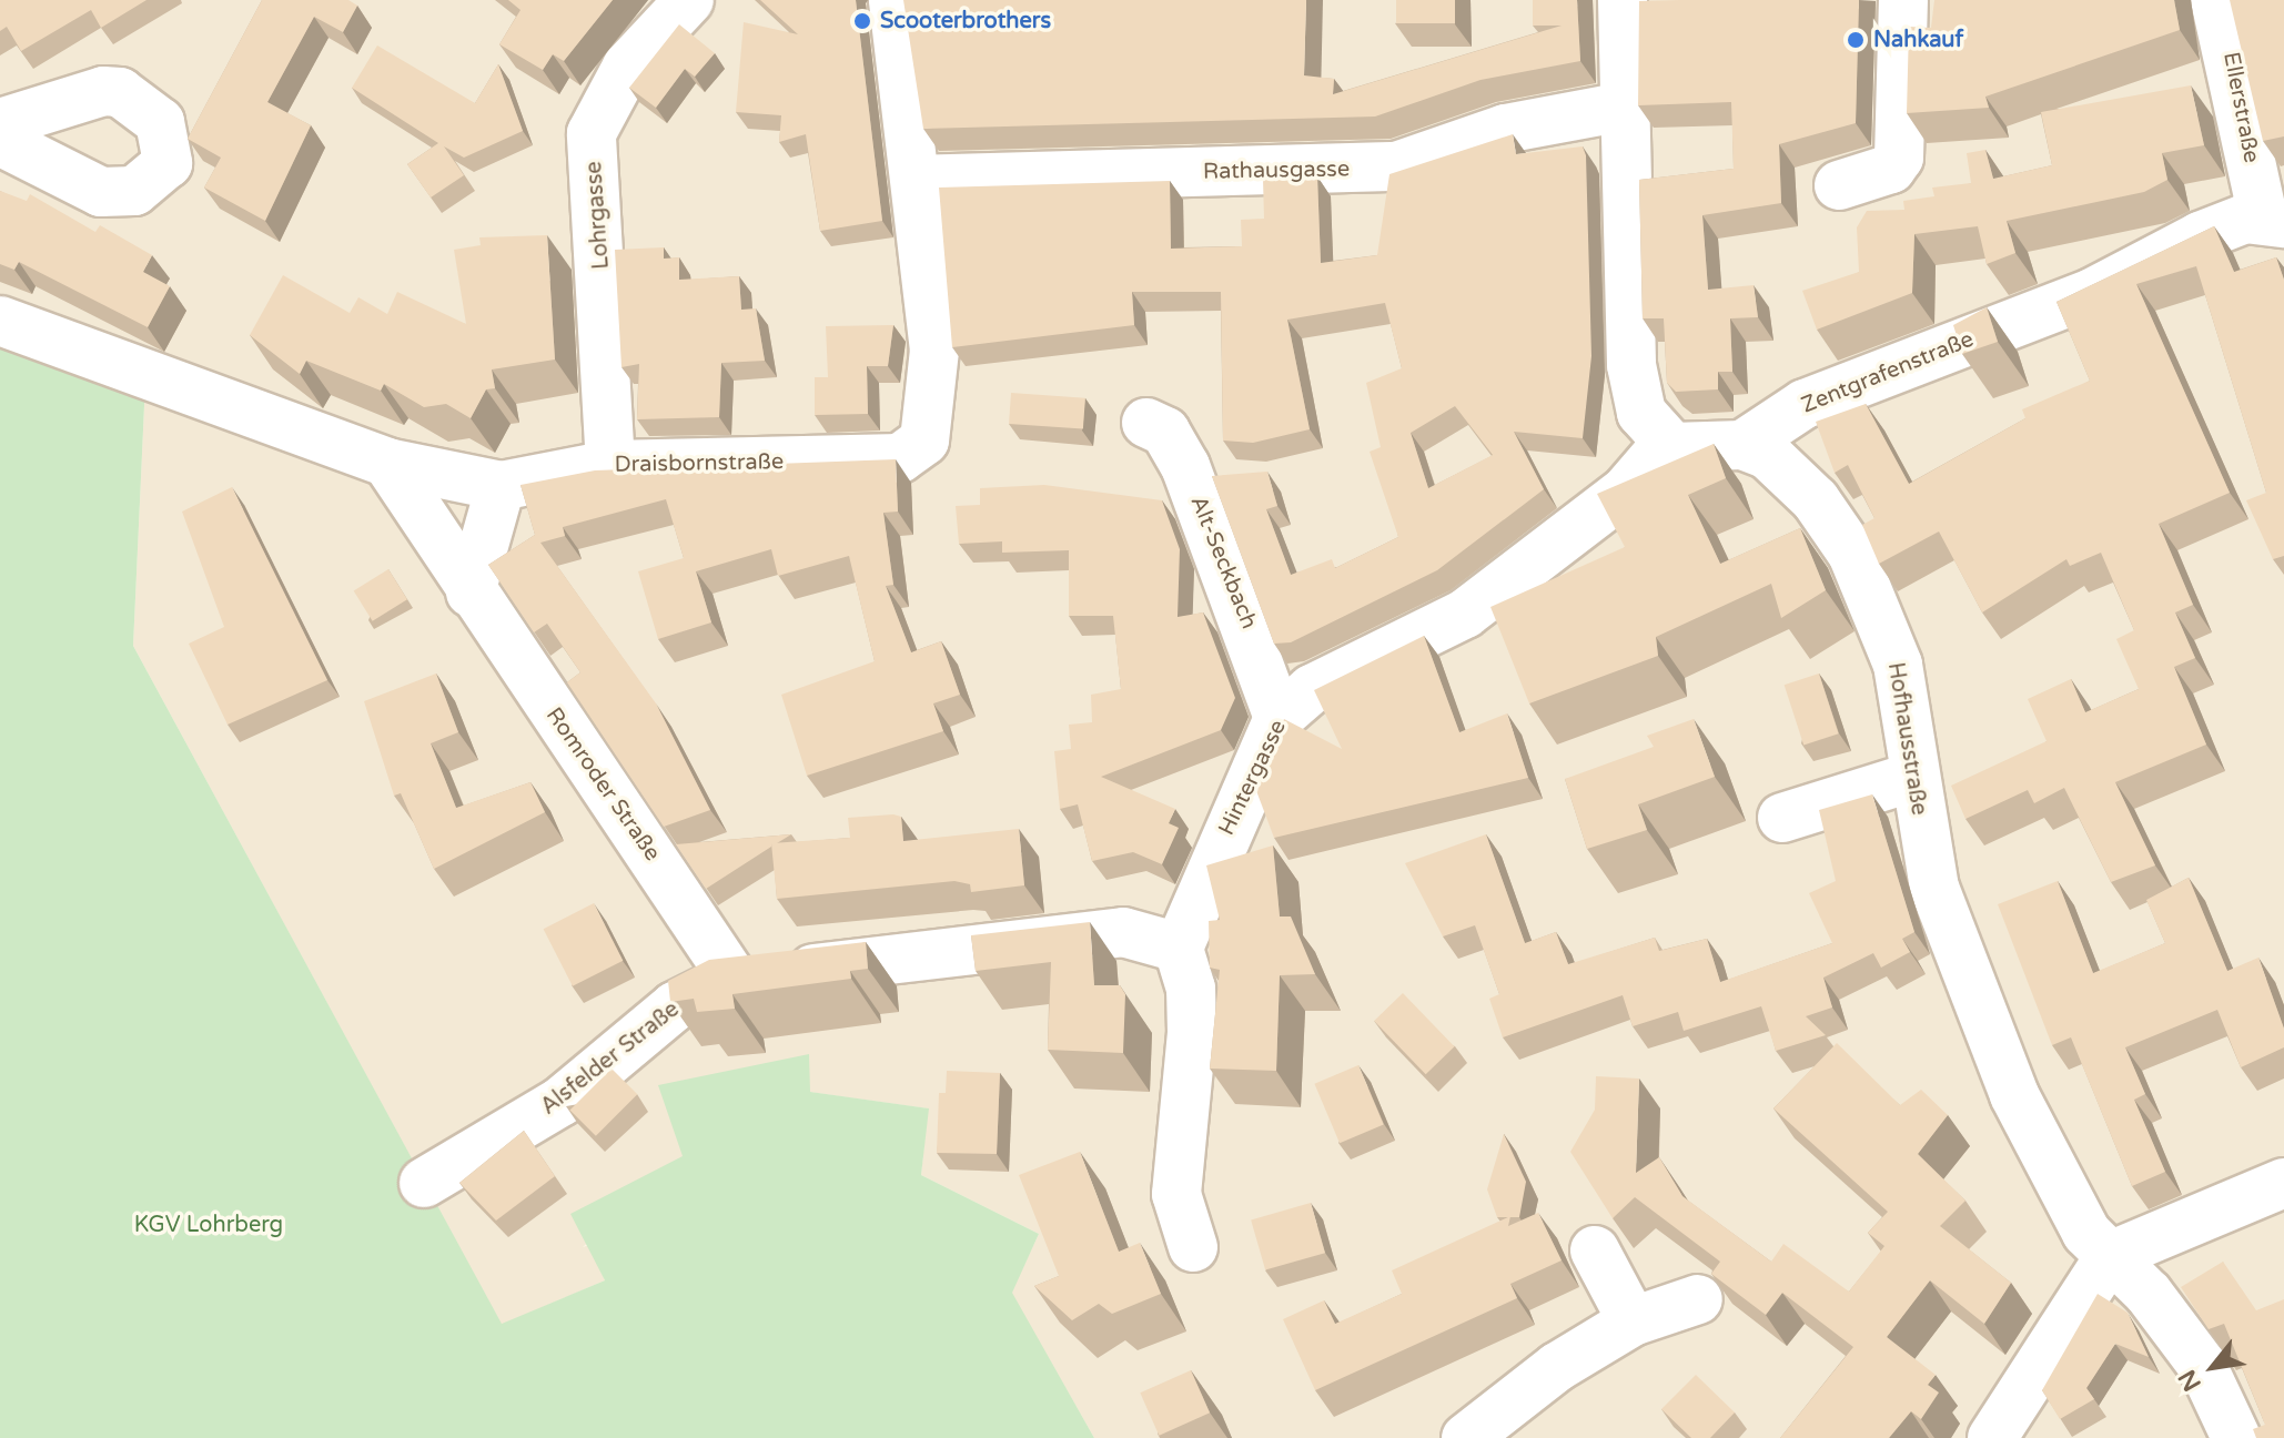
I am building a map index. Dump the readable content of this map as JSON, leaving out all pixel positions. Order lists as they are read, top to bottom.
{
  "streets": {
    "street": [
      "Ellerstraße",
      "Rathausgasse",
      "Lohrgasse",
      "Zentgrafenstraße",
      "Draisbornstraße",
      "Alt-Seckbach",
      "Hofhausstraße",
      "Hintergasse",
      "Romroder Straße",
      "Alsfelder Straße"
    ]
  },
  "crossings": [
    ["Ellerstraße", "Zentgrafenstraße"],
    ["Rathausgasse", "Draisbornstraße"],
    ["Lohrgasse", "Draisbornstraße"],
    ["Zentgrafenstraße", "Hofhausstraße"],
    ["Draisbornstraße", "Romroder Straße"],
    ["Alt-Seckbach", "Hintergasse"],
    ["Hintergasse", "Alsfelder Straße"],
    ["Romroder Straße", "Alsfelder Straße"]
  ],
  "parks": ["KGV Lohrberg"],
  "places": ["Scooterbrothers", "Nahkauf"],
  "north": "bottom left"
}
